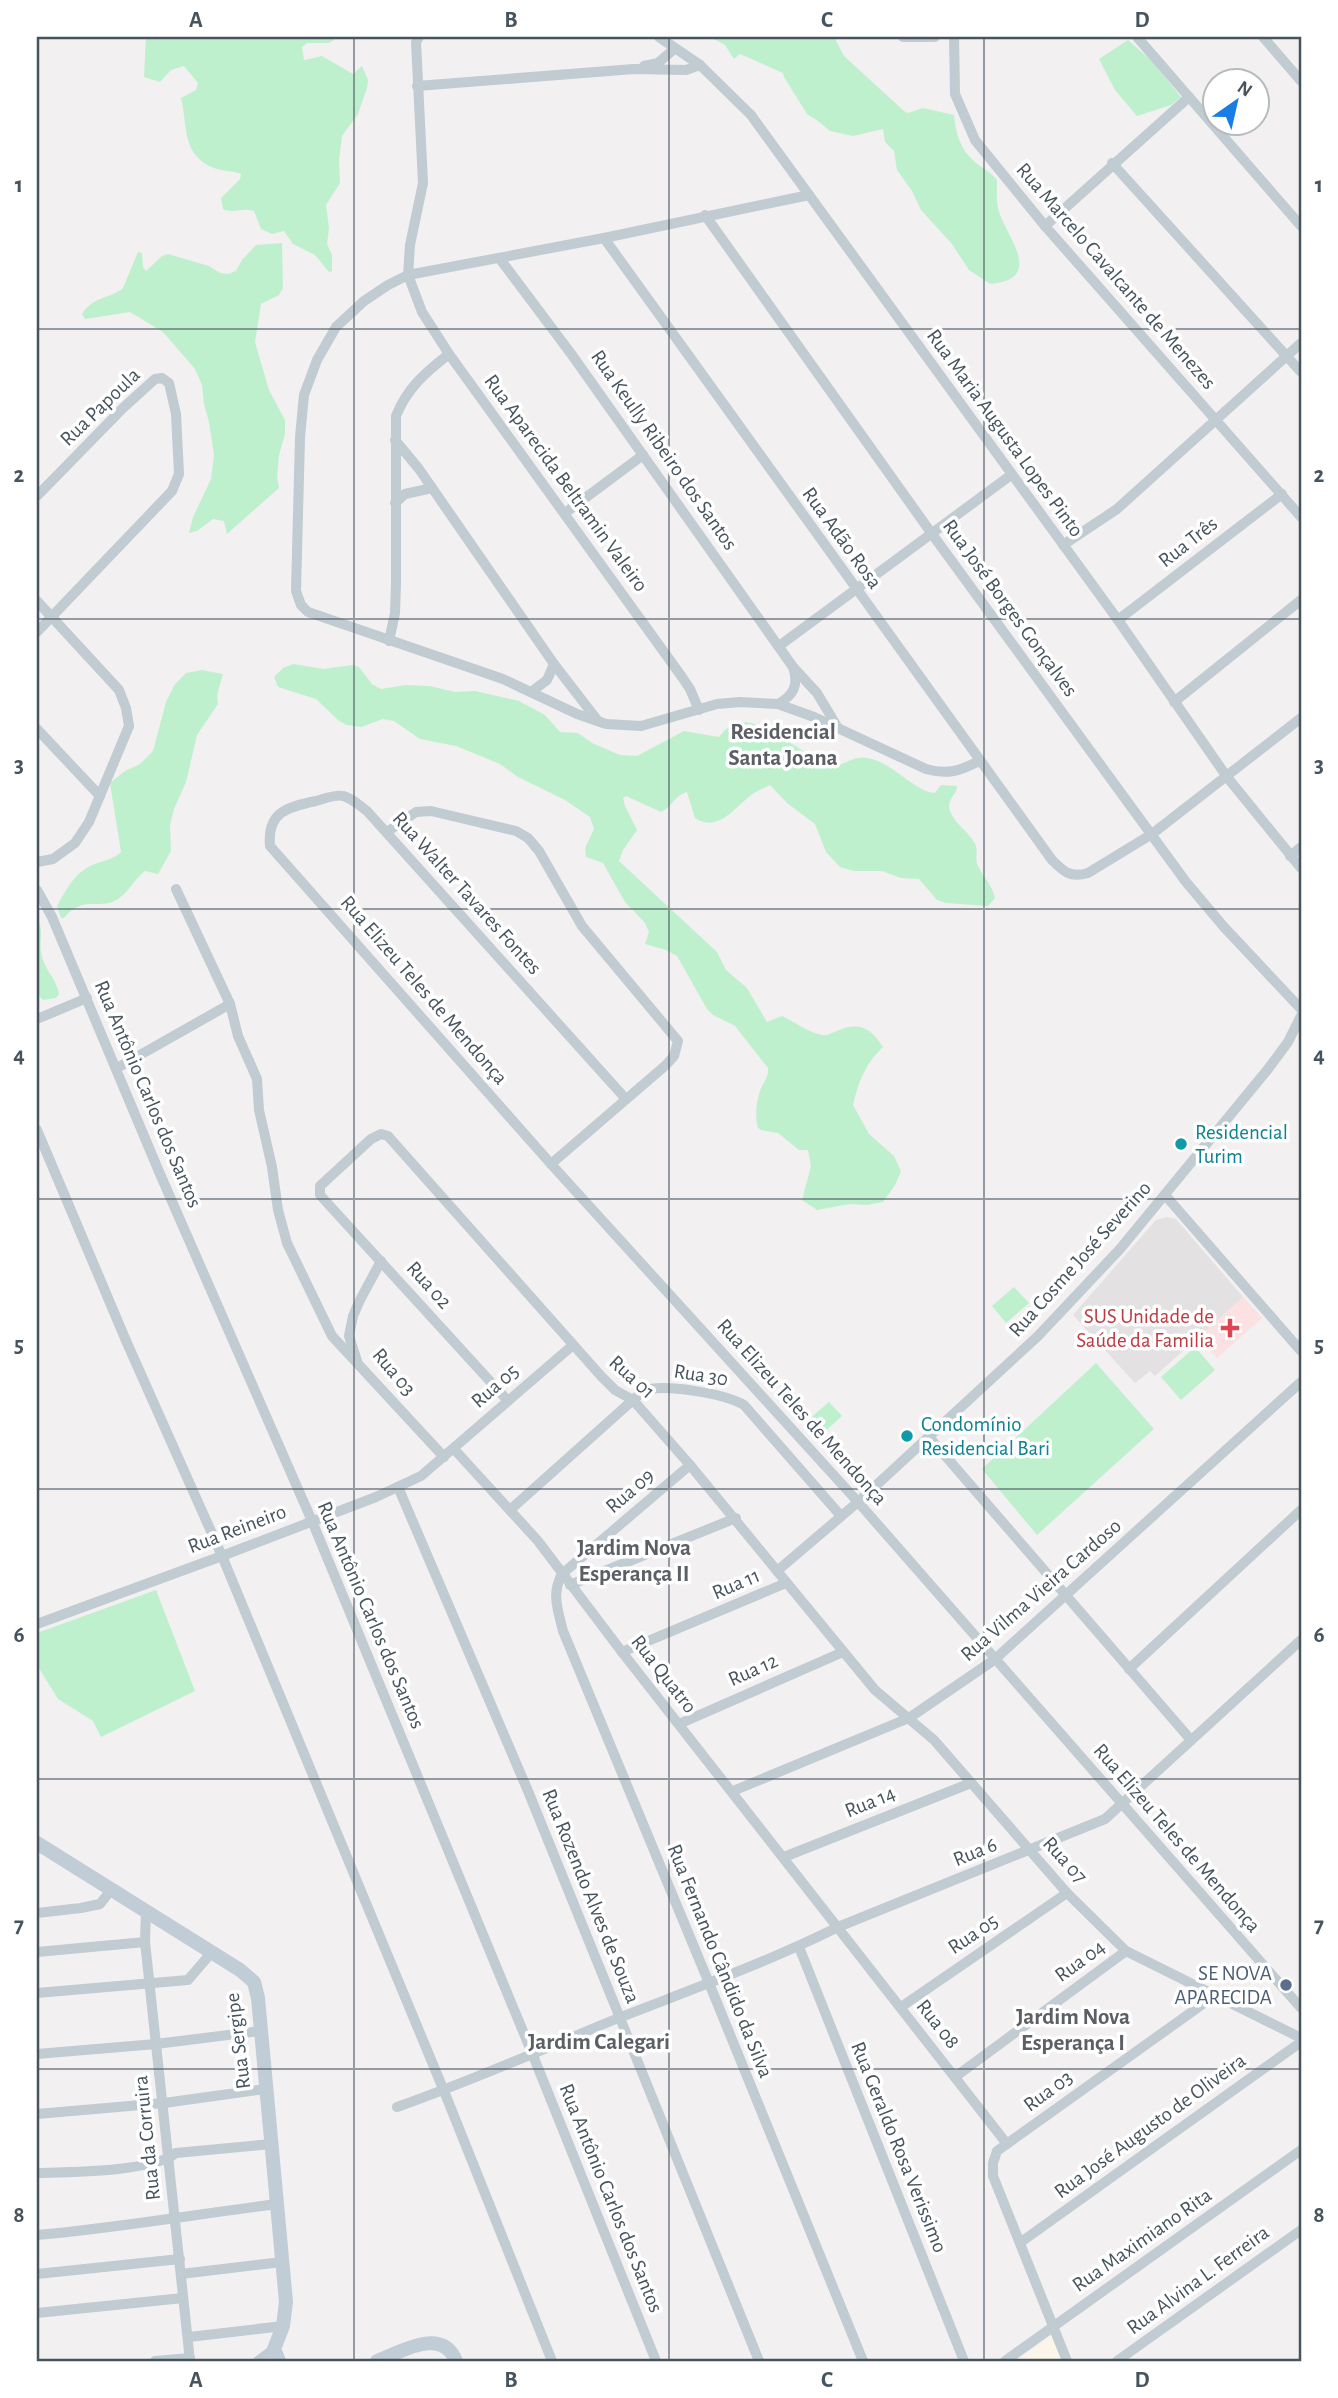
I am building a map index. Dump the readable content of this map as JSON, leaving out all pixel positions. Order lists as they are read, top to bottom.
{
  "streets": {
    "street": [
      "Rua Marcelo Cavalcante de Menezes",
      "Rua Papoula",
      "Rua Maria Augusta Lopes Pinto",
      "Rua Keully Ribeiro dos Santos",
      "Rua Aparecida Beltramin Valeiro",
      "Rua Adão Rosa",
      "Rua Três",
      "Rua José Borges Gonçalves",
      "Rua Walter Tavares Fontes",
      "Rua Elizeu Teles de Mendonça",
      "Rua Antônio Carlos dos Santos",
      "Rua Cosme José Severino",
      "Rua 02",
      "Rua 03",
      "Rua 30",
      "Rua 01",
      "Rua 05",
      "Rua 09",
      "Rua Reineiro",
      "Rua 11",
      "Rua Vilma Vieira Cardoso",
      "Rua 12",
      "Rua Quatro",
      "Rua 14",
      "Rua 6",
      "Rua 07",
      "Rua Rozendo Alves de Souza",
      "Rua Fernando Cândido da Silva",
      "Rua 04",
      "Rua 08",
      "Rua Sergipe",
      "Rua José Augusto de Oliveira",
      "Rua da Corruira",
      "Rua Geraldo Rosa Verissimo",
      "Rua Maximiano Rita",
      "Rua Alvina L. Ferreira"
    ]
  },
  "crossings": [
    ["Rua Marcelo Cavalcante de Menezes", "Rua Três"],
    ["Rua Maria Augusta Lopes Pinto", "Rua Três"],
    ["Rua Adão Rosa", "Rua José Borges Gonçalves"],
    ["Rua Walter Tavares Fontes", "Rua Elizeu Teles de Mendonça"],
    ["Rua Elizeu Teles de Mendonça", "Rua Cosme José Severino"],
    ["Rua Elizeu Teles de Mendonça", "Rua 11"],
    ["Rua Elizeu Teles de Mendonça", "Rua Vilma Vieira Cardoso"],
    ["Rua Elizeu Teles de Mendonça", "Rua 6"],
    ["Rua Antônio Carlos dos Santos", "Rua Reineiro"],
    ["Rua Antônio Carlos dos Santos", "Rua 6"],
    ["Rua Cosme José Severino", "Rua 11"],
    ["Rua 02", "Rua 03"],
    ["Rua 02", "Rua 01"],
    ["Rua 02", "Rua 05"],
    ["Rua 03", "Rua 05"],
    ["Rua 03", "Rua Reineiro"],
    ["Rua 03", "Rua 07"],
    ["Rua 03", "Rua 08"],
    ["Rua 30", "Rua 01"],
    ["Rua 30", "Rua 11"],
    ["Rua 01", "Rua 05"],
    ["Rua 01", "Rua 09"],
    ["Rua 01", "Rua 11"],
    ["Rua 01", "Rua 12"],
    ["Rua 01", "Rua 07"],
    ["Rua 05", "Rua Reineiro"],
    ["Rua 05", "Rua Quatro"],
    ["Rua 05", "Rua 07"],
    ["Rua 05", "Rua 08"],
    ["Rua 09", "Rua Quatro"],
    ["Rua 09", "Rua Fernando Cândido da Silva"],
    ["Rua Reineiro", "Rua Rozendo Alves de Souza"],
    ["Rua 11", "Rua Quatro"],
    ["Rua Vilma Vieira Cardoso", "Rua Quatro"],
    ["Rua Vilma Vieira Cardoso", "Rua 07"],
    ["Rua 12", "Rua Quatro"],
    ["Rua 12", "Rua 07"],
    ["Rua Quatro", "Rua 14"],
    ["Rua Quatro", "Rua 6"],
    ["Rua Quatro", "Rua Fernando Cândido da Silva"],
    ["Rua Quatro", "Rua 08"],
    ["Rua 14", "Rua 07"],
    ["Rua 6", "Rua 07"],
    ["Rua 6", "Rua Rozendo Alves de Souza"],
    ["Rua 6", "Rua Fernando Cândido da Silva"],
    ["Rua 6", "Rua 08"],
    ["Rua 6", "Rua Geraldo Rosa Verissimo"],
    ["Rua 07", "Rua 04"],
    ["Rua 07", "Rua José Augusto de Oliveira"],
    ["Rua 04", "Rua 08"],
    ["Rua Sergipe", "Rua da Corruira"]
  ],
  "districts": [
    "Residencial Santa Joana",
    "Jardim Nova Esperança II",
    "Jardim Nova Esperança I",
    "Jardim Calegari"
  ],
  "places": {
    "other": ["Residencial Turim", "Condomínio Residencial Bari", "SE NOVA APARECIDA"],
    "health": ["SUS Unidade de Saúde da Familia"]
  },
  "north": "top right",
  "grid": {
    "columns": [
      "A",
      "B",
      "C",
      "D"
    ],
    "rows": [
      "1",
      "2",
      "3",
      "4",
      "5",
      "6",
      "7",
      "8"
    ]
  }
}
